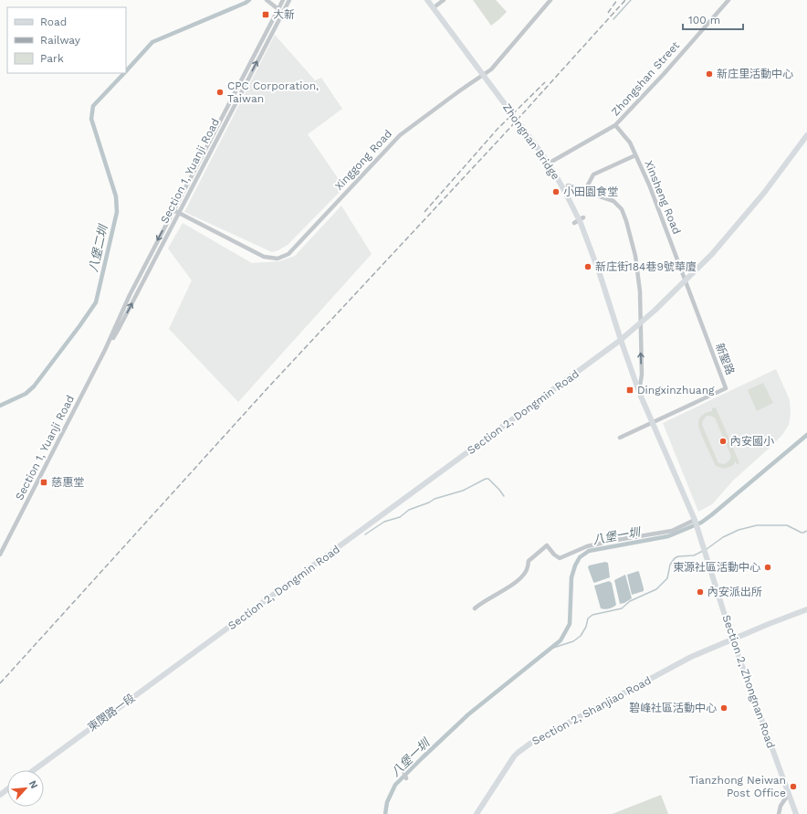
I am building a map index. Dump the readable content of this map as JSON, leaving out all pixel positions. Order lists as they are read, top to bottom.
{
  "streets": {
    "main road": [
      "Zhongnan Bridge",
      "Section 2, Dongmin Road",
      "Section 2, Zhongnan Road",
      "Section 2, Shanjiao Road",
      "東閔路一段"
    ],
    "street": [
      "Zhongshan Street",
      "Xinggong Road",
      "Section 1, Yuanji Road",
      "Xinsheng Road",
      "新聖路"
    ]
  },
  "crossings": [
    ["Zhongshan Street", "Xinsheng Road"],
    ["Zhongnan Bridge", "新聖路"],
    ["Zhongnan Bridge", "Section 2, Dongmin Road"],
    ["Zhongnan Bridge", "Section 2, Zhongnan Road"],
    ["Xinggong Road", "Section 1, Yuanji Road"],
    ["Xinsheng Road", "新聖路"],
    ["Xinsheng Road", "Section 2, Dongmin Road"],
    ["新聖路", "Section 2, Dongmin Road"],
    ["新聖路", "Section 2, Zhongnan Road"],
    ["Section 2, Dongmin Road", "東閔路一段"],
    ["Section 2, Zhongnan Road", "Section 2, Shanjiao Road"]
  ],
  "water": ["八堡二圳", "八堡一圳"],
  "places": {
    "transit": ["大新", "Dingxinzhuang", "慈惠堂"],
    "other": [
      "新庄里活動中心",
      "CPC Corporation, Taiwan",
      "小田園食堂",
      "新庄街184巷9號華廈",
      "內安國小",
      "東源社區活動中心",
      "內安派出所",
      "碧峰社區活動中心",
      "Tianzhong Neiwan Post Office"
    ]
  },
  "legend": ["Road", "Railway", "Park"],
  "scale_bar": "100 m",
  "north": "top right"
}
